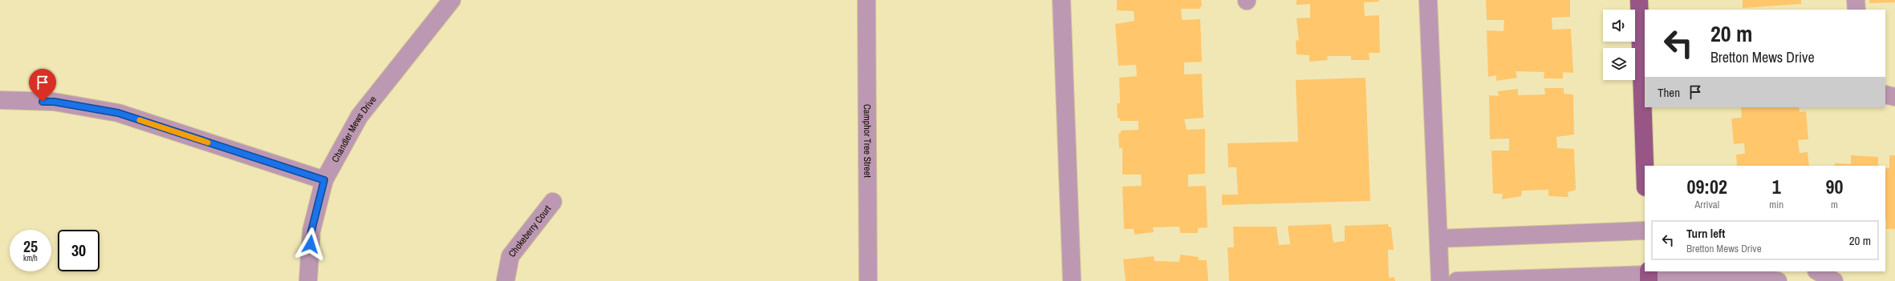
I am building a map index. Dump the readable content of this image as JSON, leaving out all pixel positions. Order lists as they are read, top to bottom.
{
  "streets": {
    "street": ["Chandler Mews Drive", "Camphor Tree Street", "Chokeberry Court"]
  },
  "page": {
    "turn": ["20 m", "Bretton Mews Drive"],
    "then": "Then",
    "eta": [
      "09:02",
      "Arrival",
      "1",
      "min",
      "90",
      "m"
    ],
    "list": [
      {
        "name": "Turn left",
        "note": "Bretton Mews Drive",
        "value": "20 m"
      }
    ],
    "speed": "25 km/h",
    "limit": "30"
  }
}
